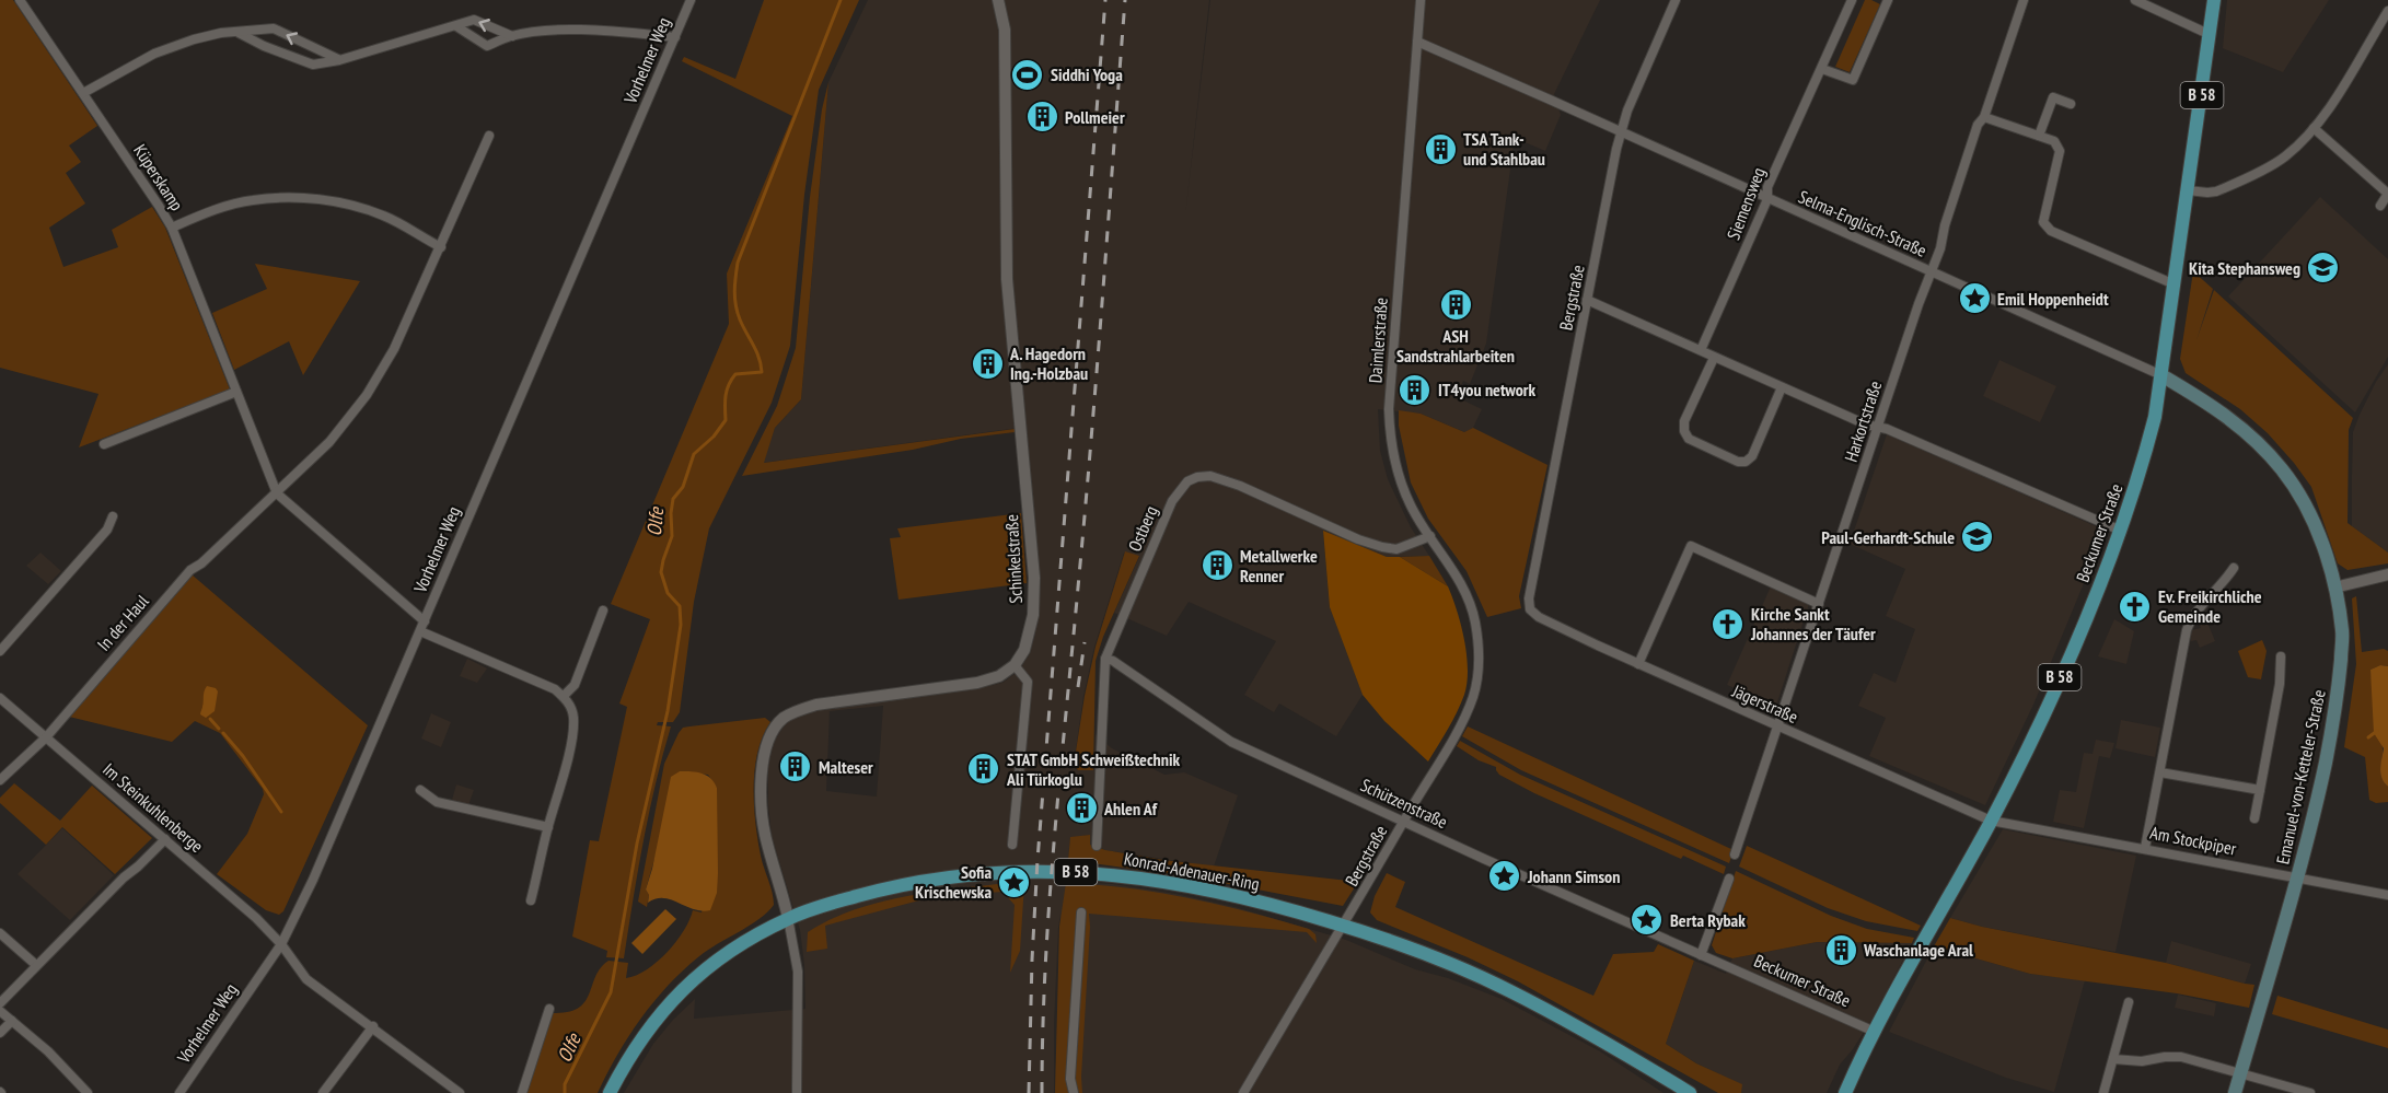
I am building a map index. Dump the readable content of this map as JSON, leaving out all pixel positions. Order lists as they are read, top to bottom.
{
  "streets": {
    "main road": [
      "B 58",
      "Beckumer Straße",
      "Emanuel-von-Ketteler-Straße",
      "Konrad-Adenauer-Ring"
    ],
    "street": [
      "Vorhelmer Weg",
      "Küperskamp",
      "Siemensweg",
      "Selma-Englisch-Straße",
      "Bergstraße",
      "Daimlerstraße",
      "Harkortstraße",
      "Ostberg",
      "Schinkelstraße",
      "In der Haul",
      "Jägerstraße",
      "Schützenstraße",
      "Im Steinkuhlenberge",
      "Am Stockpiper"
    ]
  },
  "crossings": [
    ["Vorhelmer Weg", "Küperskamp"],
    ["Vorhelmer Weg", "Im Steinkuhlenberge"],
    ["Küperskamp", "In der Haul"],
    ["Siemensweg", "Selma-Englisch-Straße"],
    ["Selma-Englisch-Straße", "Bergstraße"],
    ["Selma-Englisch-Straße", "Daimlerstraße"],
    ["Selma-Englisch-Straße", "Harkortstraße"],
    ["Selma-Englisch-Straße", "Beckumer Straße"],
    ["Selma-Englisch-Straße", "Emanuel-von-Ketteler-Straße"],
    ["Bergstraße", "Daimlerstraße"],
    ["Bergstraße", "Jägerstraße"],
    ["Bergstraße", "Schützenstraße"],
    ["Bergstraße", "Konrad-Adenauer-Ring"],
    ["Daimlerstraße", "Ostberg"],
    ["Harkortstraße", "Jägerstraße"],
    ["Ostberg", "Schützenstraße"],
    ["Beckumer Straße", "Jägerstraße"],
    ["Beckumer Straße", "Emanuel-von-Ketteler-Straße"],
    ["Beckumer Straße", "Schützenstraße"],
    ["Beckumer Straße", "Am Stockpiper"],
    ["In der Haul", "Im Steinkuhlenberge"],
    ["Jägerstraße", "Am Stockpiper"],
    ["Emanuel-von-Ketteler-Straße", "Am Stockpiper"]
  ],
  "water": ["Olfe"],
  "places": {
    "sports": ["Siddhi Yoga"],
    "building": [
      "Pollmeier",
      "TSA Tank- und Stahlbau",
      "ASH Sandstrahlarbeiten",
      "A. Hagedorn Ing.-Holzbau",
      "IT4you network",
      "Metallwerke Renner",
      "Malteser",
      "STAT GmbH Schweißtechnik Ali Türkoglu",
      "Ahlen Af",
      "Waschanlage Aral"
    ],
    "school or university": ["Kita Stephansweg", "Paul-Gerhardt-Schule"],
    "place": [
      "Emil Hoppenheidt",
      "Johann Simson",
      "Sofia Krischewska",
      "Berta Rybak"
    ],
    "church": ["Ev. Freikirchliche Gemeinde", "Kirche Sankt Johannes der Täufer"]
  }
}
